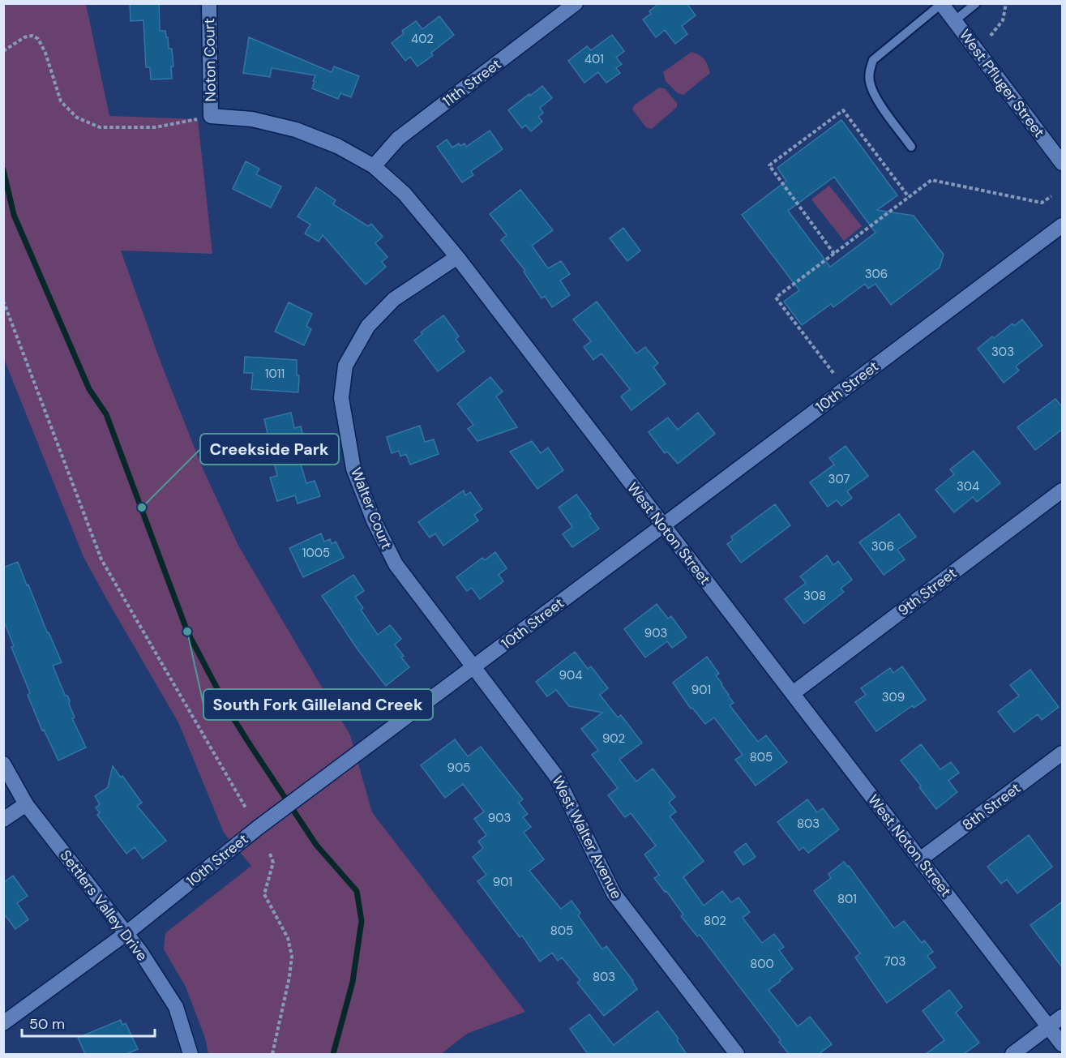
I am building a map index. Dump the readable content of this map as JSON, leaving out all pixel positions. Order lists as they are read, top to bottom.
{
  "streets": {
    "street": [
      "Noton Court",
      "11th Street",
      "West Pfluger Street",
      "10th Street",
      "Walter Court",
      "West Noton Street",
      "9th Street",
      "8th Street",
      "West Walter Avenue",
      "Settlers Valley Drive"
    ]
  },
  "crossings": [
    ["Noton Court", "West Noton Street"],
    ["11th Street", "West Noton Street"],
    ["10th Street", "Walter Court"],
    ["10th Street", "West Noton Street"],
    ["10th Street", "West Walter Avenue"],
    ["10th Street", "Settlers Valley Drive"],
    ["Walter Court", "West Noton Street"],
    ["Walter Court", "West Walter Avenue"],
    ["West Noton Street", "9th Street"],
    ["West Noton Street", "8th Street"]
  ],
  "places": ["Creekside Park", "South Fork Gilleland Creek"],
  "house_numbers": [
    "402",
    "401",
    "306",
    "303",
    "1011",
    "307",
    "304",
    "306",
    "1005",
    "308",
    "903",
    "904",
    "901",
    "309",
    "902",
    "805",
    "905",
    "903",
    "803",
    "901",
    "801",
    "802",
    "805",
    "703",
    "800",
    "803"
  ],
  "scale_bar": "50 m"
}
